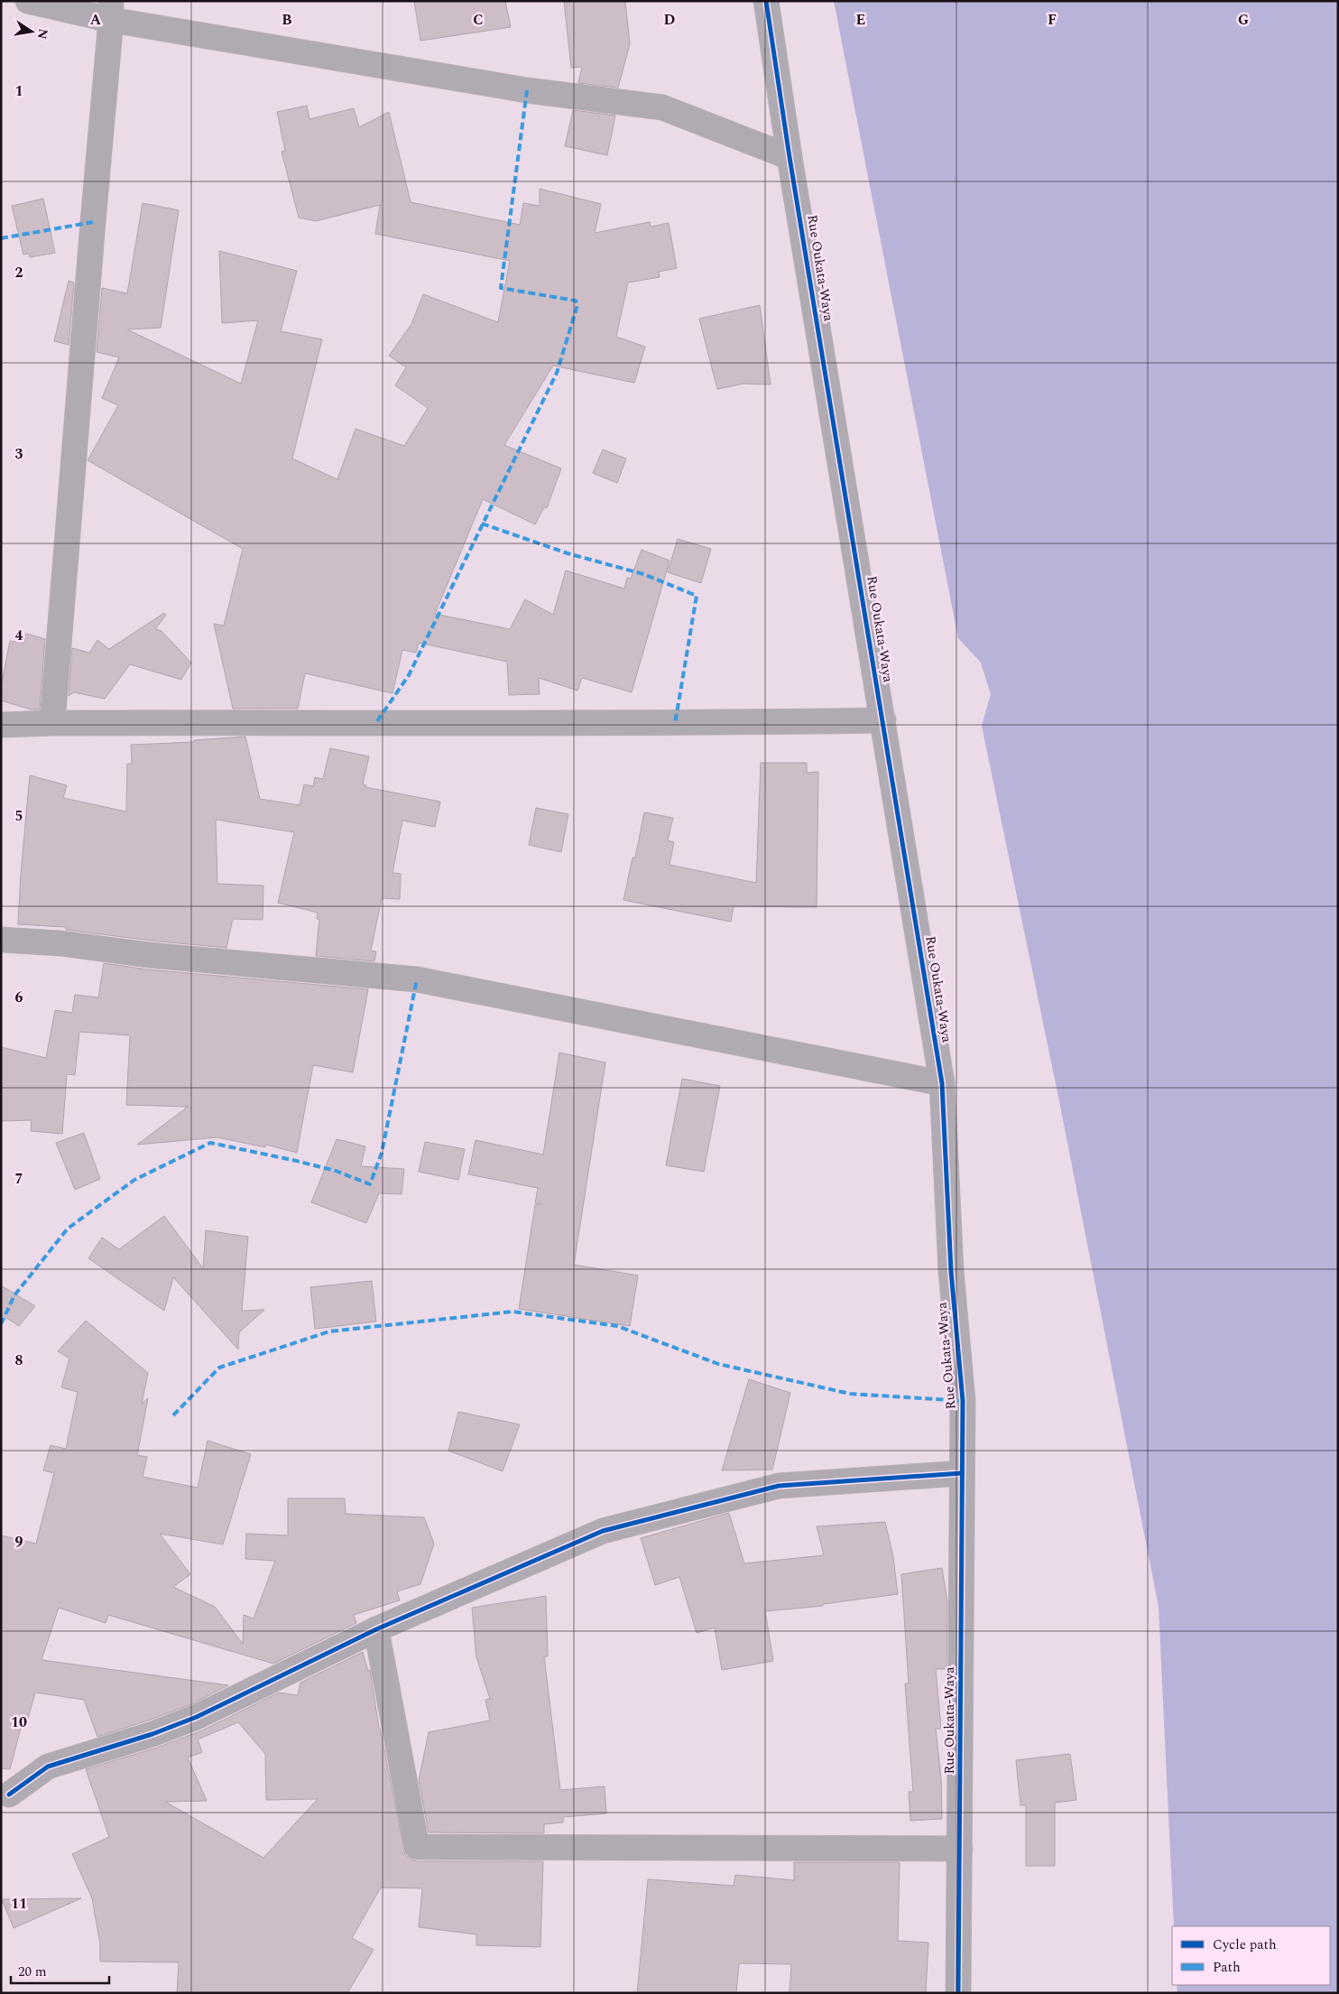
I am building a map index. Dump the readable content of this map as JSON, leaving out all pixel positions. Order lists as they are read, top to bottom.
{
  "streets": {
    "street": ["Rue Oukata-Waya"]
  },
  "legend": ["Cycle path", "Path"],
  "scale_bar": "20 m",
  "north": "right",
  "grid": {
    "columns": [
      "A",
      "B",
      "C",
      "D",
      "E",
      "F",
      "G"
    ],
    "rows": [
      "1",
      "2",
      "3",
      "4",
      "5",
      "6",
      "7",
      "8",
      "9",
      "10",
      "11"
    ]
  }
}
